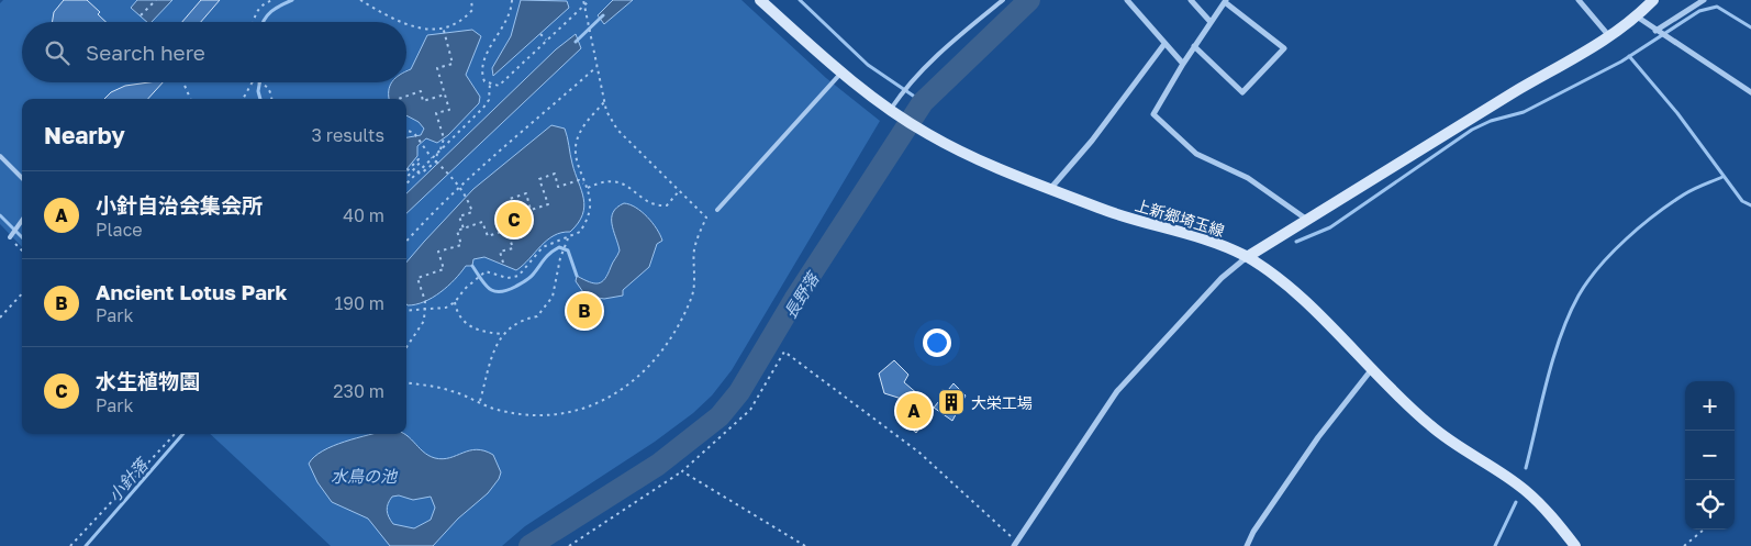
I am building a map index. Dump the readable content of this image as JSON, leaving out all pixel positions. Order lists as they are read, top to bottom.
{
  "streets": {
    "main road": ["上新郷埼玉線"]
  },
  "water": ["長野落", "水鳥の池", "小針落"],
  "places": {
    "building": ["大栄工場"]
  },
  "page": {
    "search": "Search here",
    "heading": ["Nearby", "3 results"],
    "list": [
      {
        "mark": "A",
        "name": "小針自治会集会所",
        "note": "Place",
        "value": "40 m"
      },
      {
        "mark": "B",
        "name": "Ancient Lotus Park",
        "note": "Park",
        "value": "190 m"
      },
      {
        "mark": "C",
        "name": "水生植物園",
        "note": "Park",
        "value": "230 m"
      }
    ],
    "pins": ["C", "B", "A"],
    "map_buttons": ["+", "−"]
  }
}
